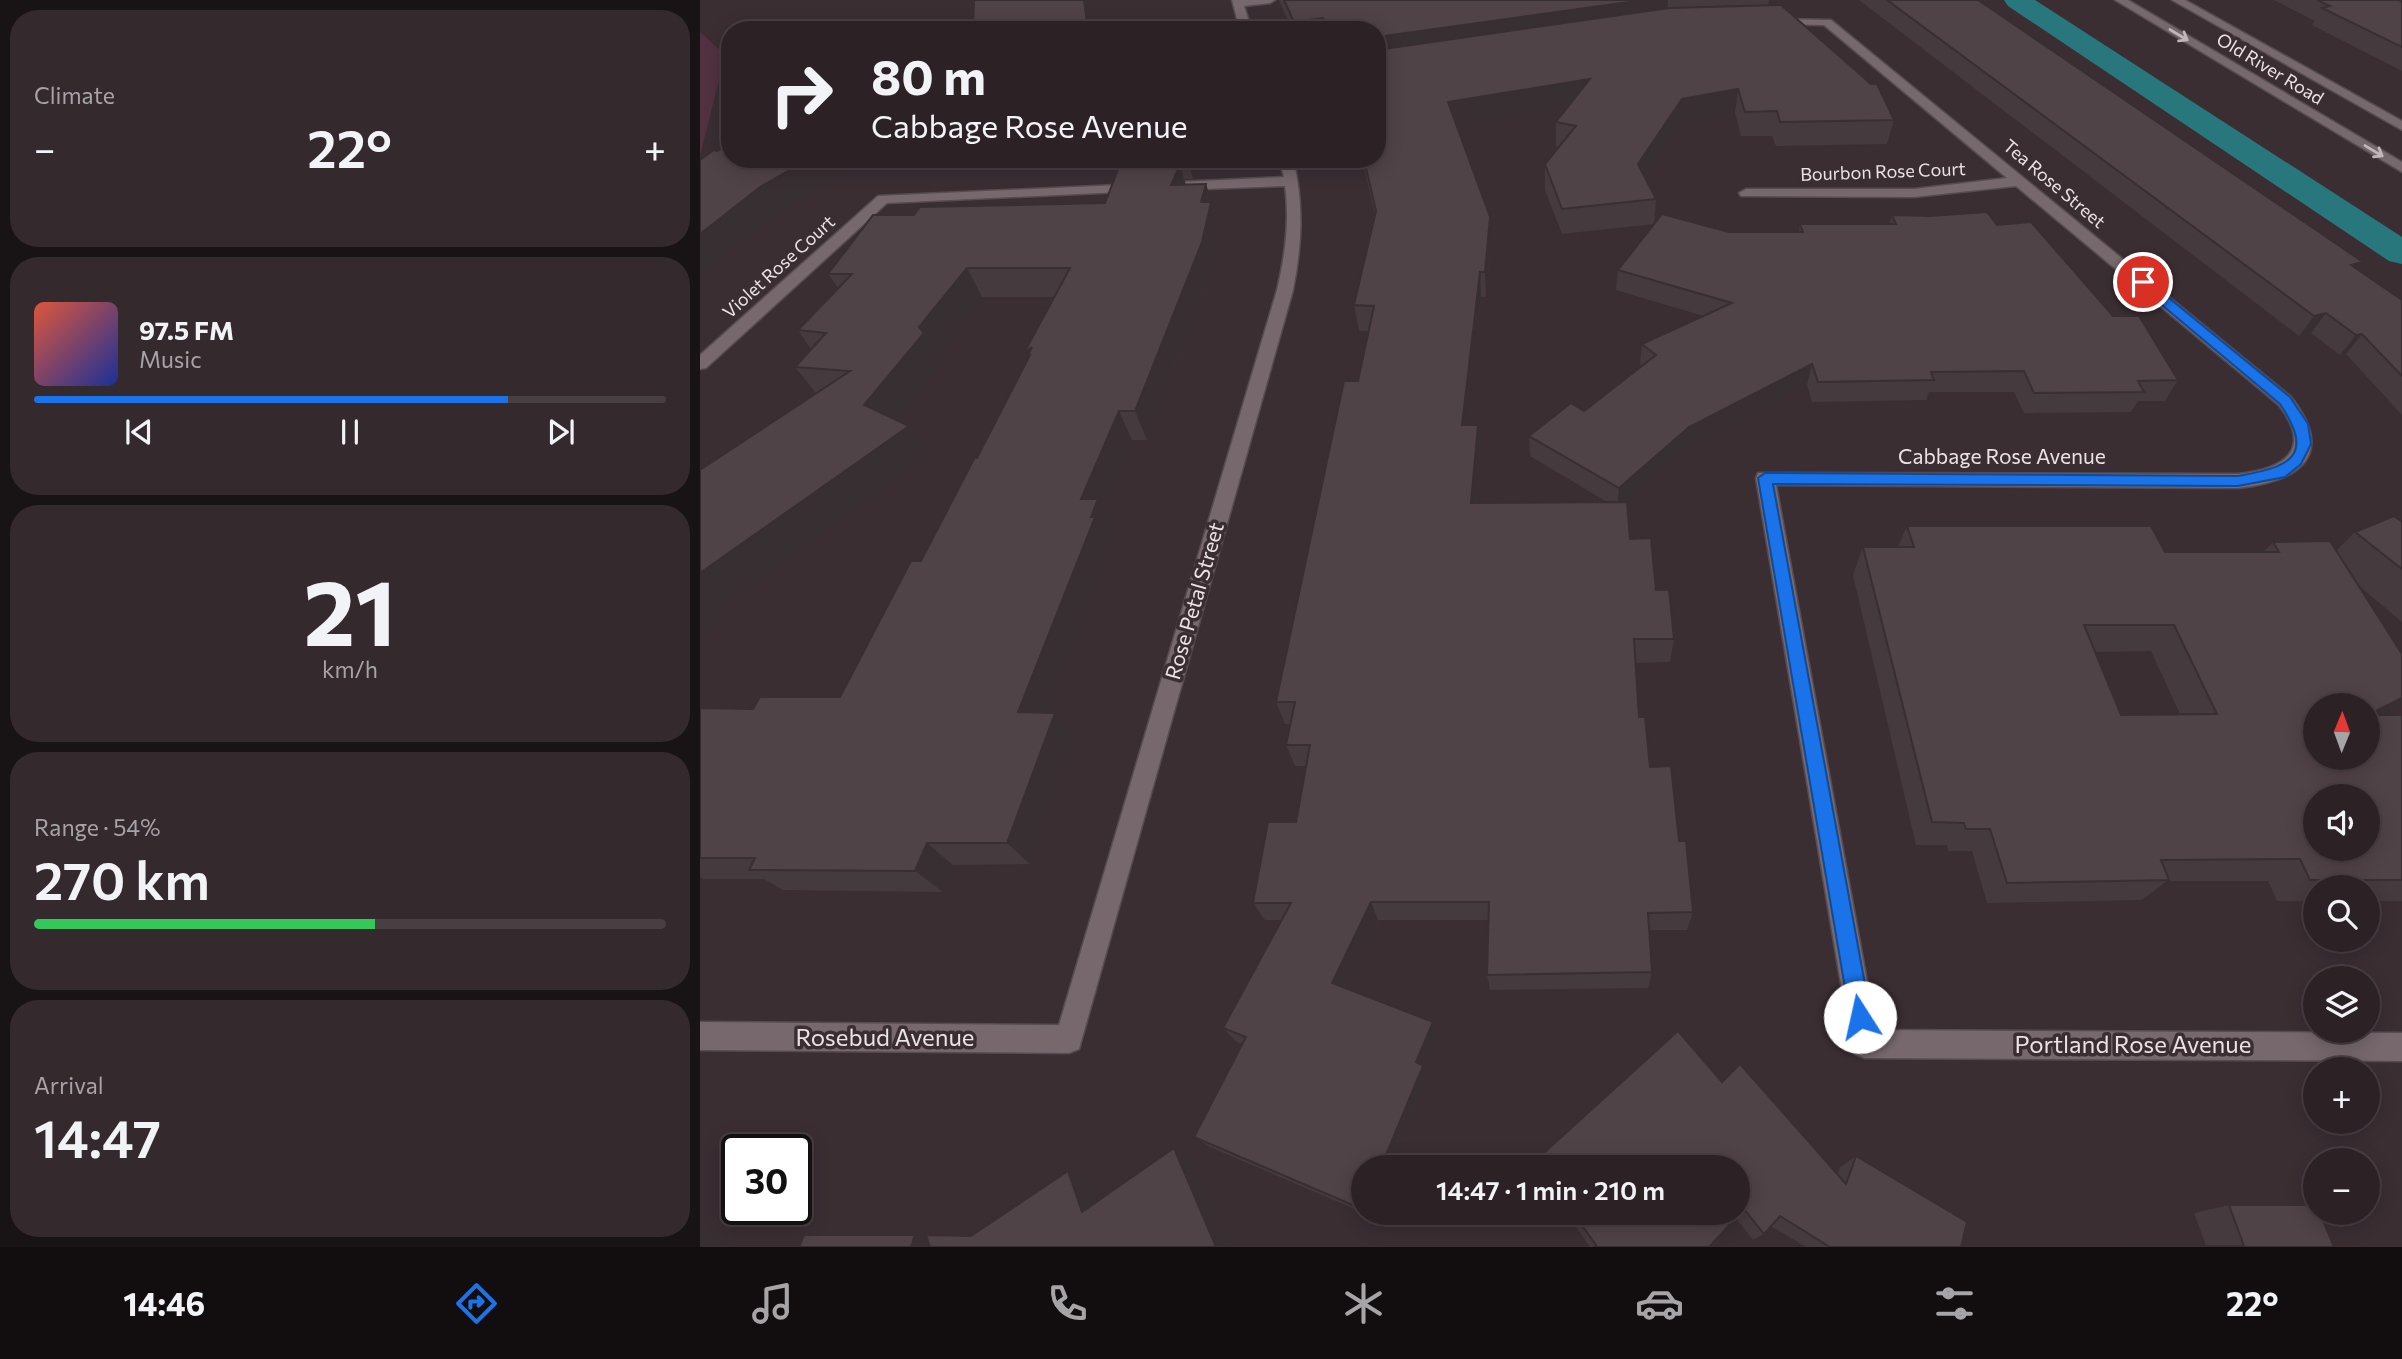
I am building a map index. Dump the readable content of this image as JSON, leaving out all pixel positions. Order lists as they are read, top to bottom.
{
  "streets": {
    "street": [
      "Old River Road",
      "Bourbon Rose Court",
      "Tea Rose Street",
      "Violet Rose Court",
      "Cabbage Rose Avenue",
      "Rose Petal Street",
      "Rosebud Avenue",
      "Portland Rose Avenue"
    ]
  },
  "crossings": [
    ["Bourbon Rose Court", "Tea Rose Street"],
    ["Tea Rose Street", "Cabbage Rose Avenue"],
    ["Violet Rose Court", "Rose Petal Street"],
    ["Cabbage Rose Avenue", "Portland Rose Avenue"],
    ["Rose Petal Street", "Rosebud Avenue"]
  ],
  "north": "top",
  "page": {
    "tile": [
      "Climate",
      ["21", "km/h"],
      ["Range · 54%", "270 km"],
      ["Arrival", "14:47"]
    ],
    "turn": ["80 m", "Cabbage Rose Avenue"],
    "heat": ["−", "22°", "+"],
    "song": ["97.5 FM", "Music"],
    "map_buttons": ["+", "−"],
    "limit": "30",
    "trip": "14:47 · 1 min · 210 m",
    "tabs": ["14:46", "22°"]
  }
}
